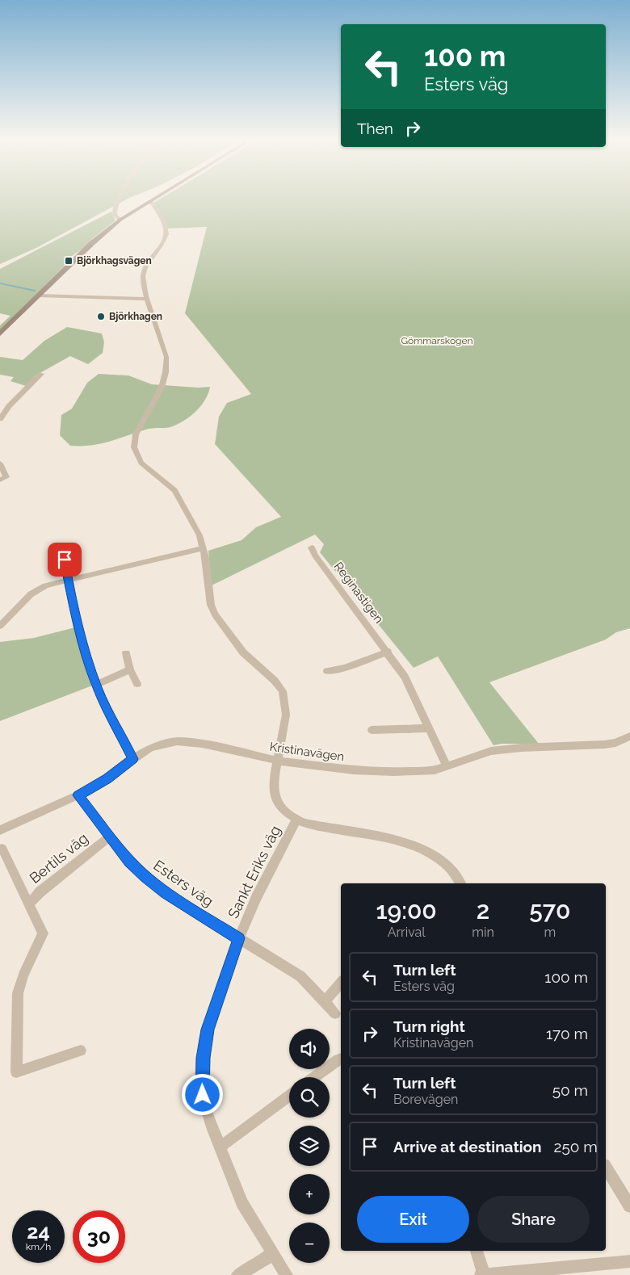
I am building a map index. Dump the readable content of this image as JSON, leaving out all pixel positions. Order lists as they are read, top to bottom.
{
  "streets": {
    "street": [
      "Reginastigen",
      "Kristinavägen",
      "Bertils väg",
      "Sankt Eriks väg",
      "Esters väg"
    ]
  },
  "crossings": [
    ["Reginastigen", "Kristinavägen"],
    ["Kristinavägen", "Esters väg"],
    ["Bertils väg", "Esters väg"],
    ["Sankt Eriks väg", "Esters väg"]
  ],
  "parks": ["Gömmarskogen"],
  "places": {
    "transit": ["Björkhagsvägen"],
    "other": ["Björkhagen"]
  },
  "page": {
    "turn": ["100 m", "Esters väg"],
    "then": "Then",
    "eta": [
      "19:00",
      "Arrival",
      "2",
      "min",
      "570",
      "m"
    ],
    "list": [
      {
        "name": "Turn left",
        "note": "Esters väg",
        "value": "100 m"
      },
      {
        "name": "Turn right",
        "note": "Kristinavägen",
        "value": "170 m"
      },
      {
        "name": "Turn left",
        "note": "Borevägen",
        "value": "50 m"
      },
      {
        "name": "Arrive at destination",
        "value": "250 m"
      }
    ],
    "map_buttons": ["+", "−"],
    "buttons": ["Exit", "Share"],
    "speed": "24 km/h",
    "limit": "30"
  }
}
